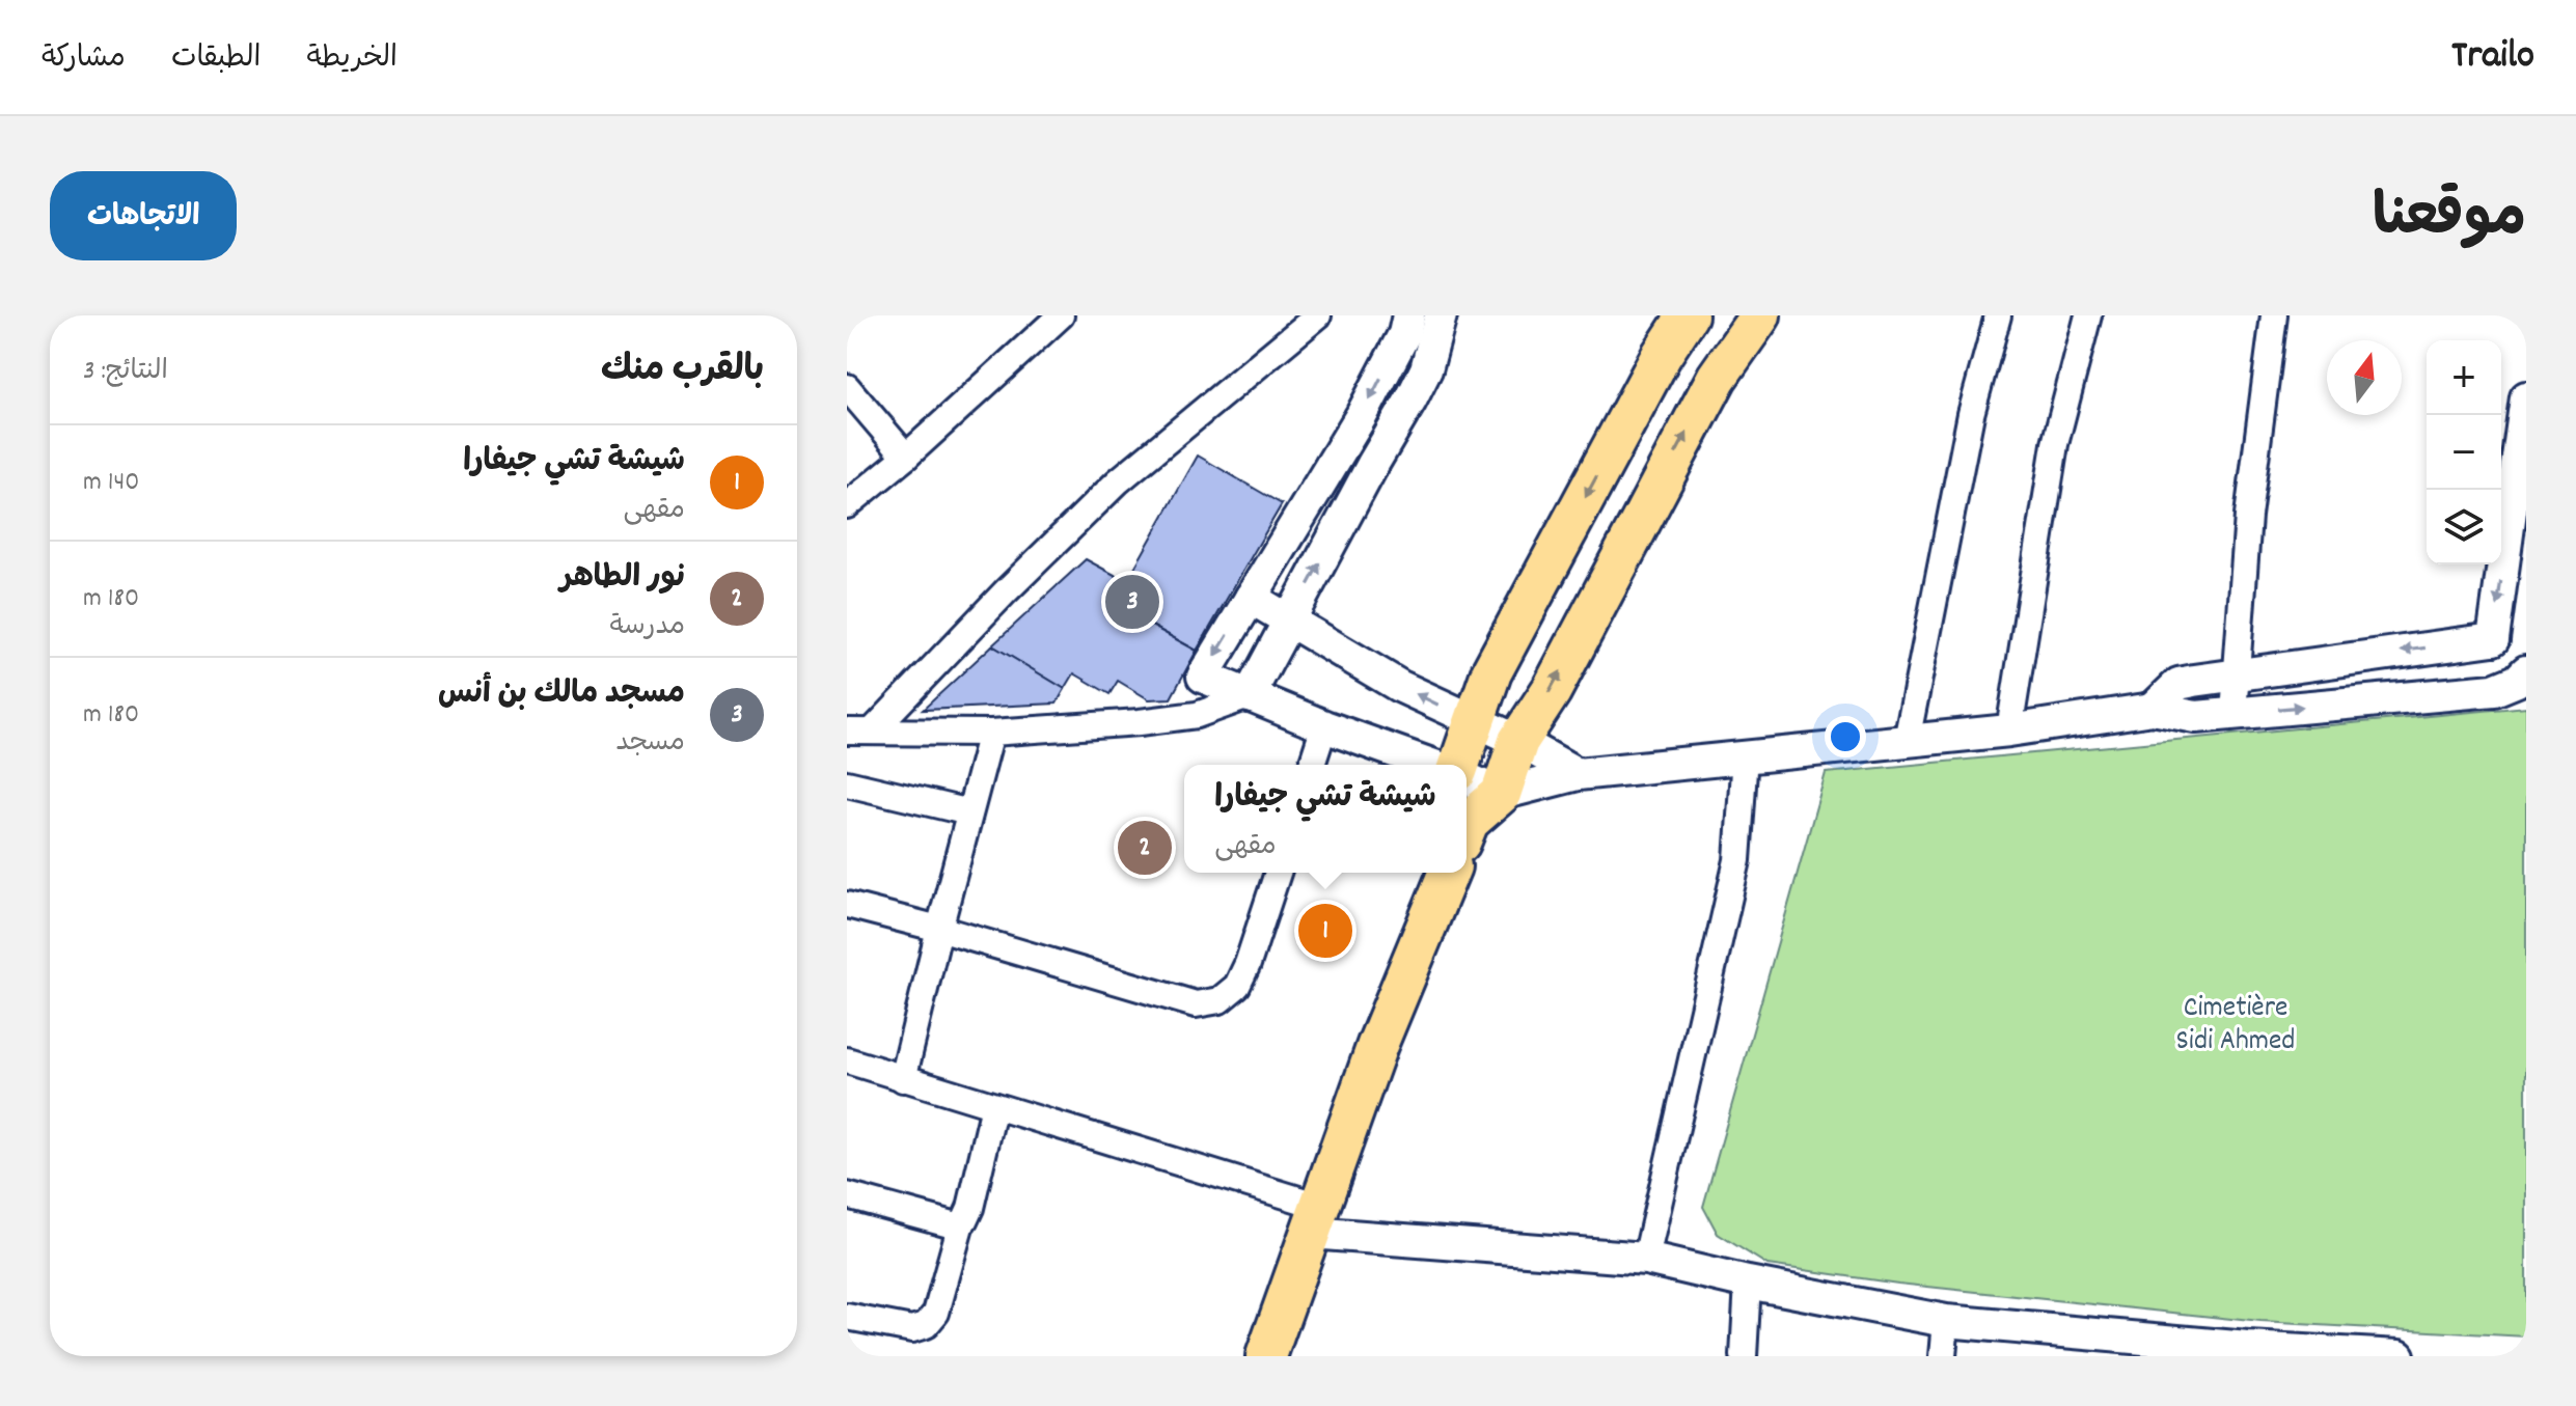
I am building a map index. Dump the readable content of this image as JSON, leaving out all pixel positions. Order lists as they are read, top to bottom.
{
  "parks": ["Cimetière Sidi Ahmed"],
  "north": "top",
  "page": {
    "header": "Trailo",
    "nav": ["الخريطة", "الطبقات", "مشاركة"],
    "title": "موقعنا",
    "buttons": "الاتجاهات",
    "heading": ["بالقرب منك", "النتائج: 3"],
    "map_buttons": ["+", "−"],
    "list": [
      {
        "mark": "1",
        "name": "شيشة تشي جيفارا",
        "note": "مقهى",
        "value": "140 m"
      },
      {
        "mark": "2",
        "name": "نور الطاهر",
        "note": "مدرسة",
        "value": "180 m"
      },
      {
        "mark": "3",
        "name": "مسجد مالك بن أنس",
        "note": "مسجد",
        "value": "180 m"
      }
    ],
    "pins": ["3", "2", "1"],
    "popup": ["شيشة تشي جيفارا", "مقهى"]
  }
}
